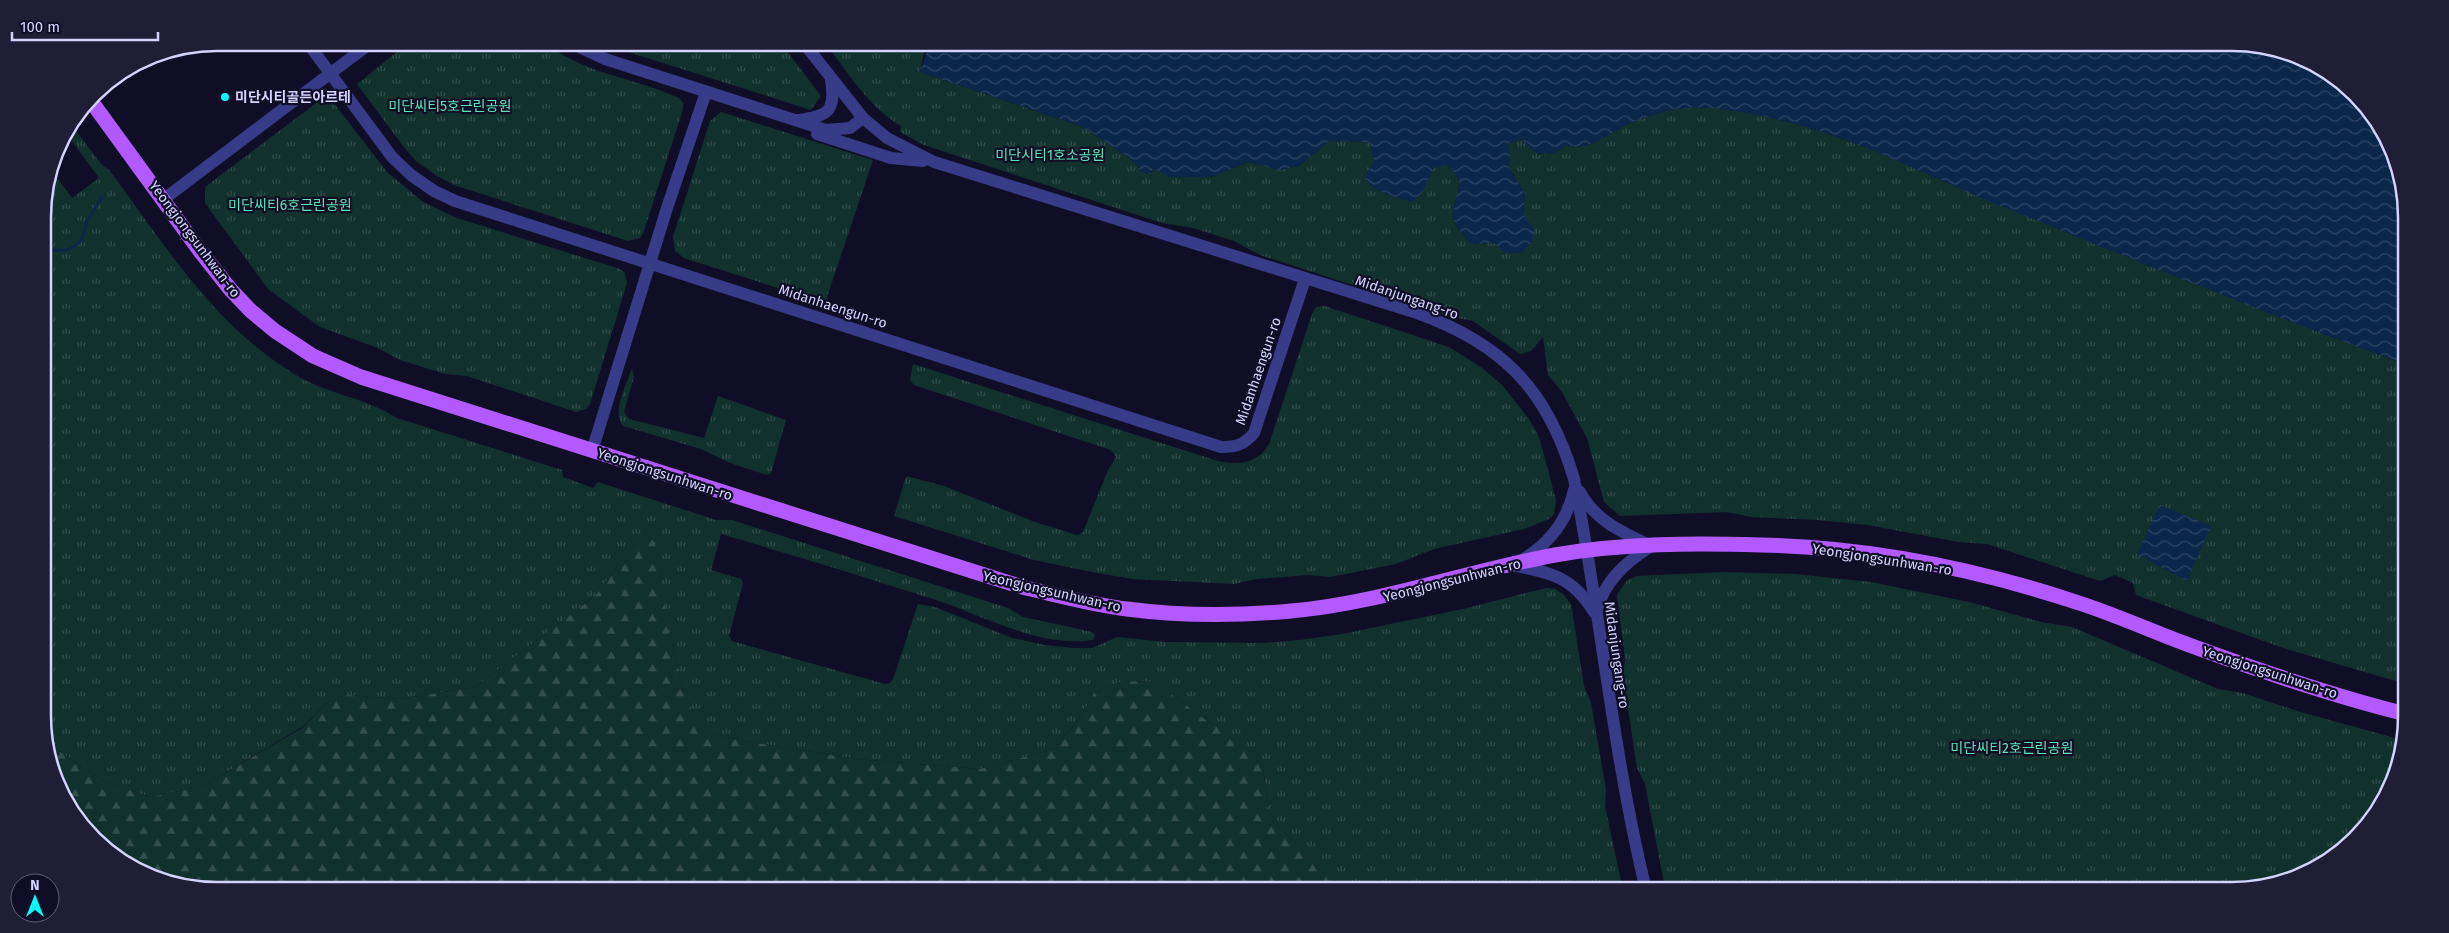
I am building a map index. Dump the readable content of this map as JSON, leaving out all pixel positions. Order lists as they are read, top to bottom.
{
  "streets": {
    "main road": ["Yeongjongsunhwan-ro"],
    "street": ["Midanjungang-ro", "Midanhaengun-ro"]
  },
  "crossings": [
    ["Yeongjongsunhwan-ro", "Midanjungang-ro"],
    ["Midanjungang-ro", "Midanhaengun-ro"]
  ],
  "parks": [
    "미단씨티5호근린공원",
    "미단시티1호소공원",
    "미단씨티6호근린공원",
    "미단씨티2호근린공원"
  ],
  "places": ["미단시티골든아르테"],
  "scale_bar": "100 m",
  "north": "top"
}
